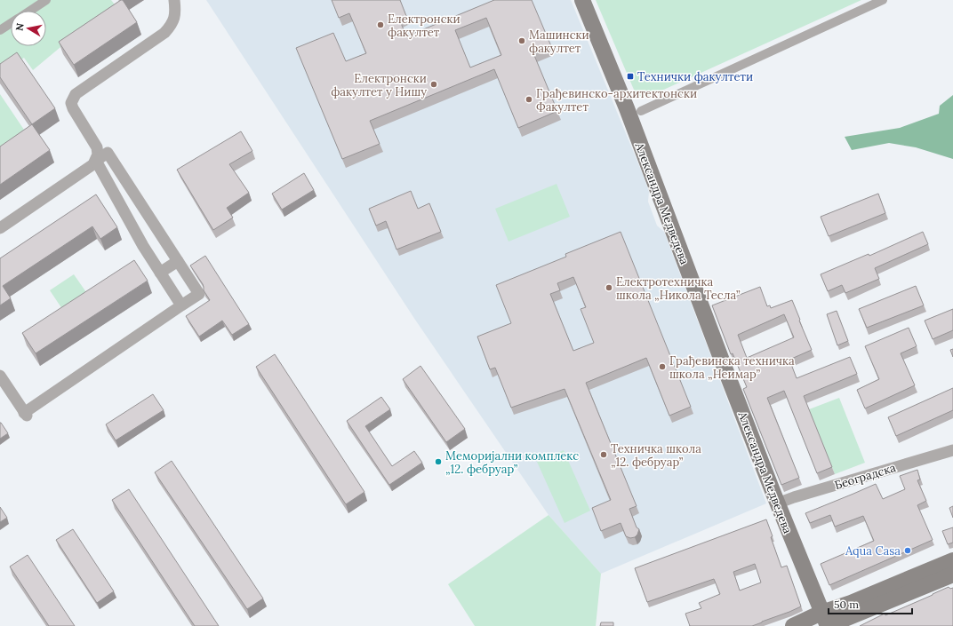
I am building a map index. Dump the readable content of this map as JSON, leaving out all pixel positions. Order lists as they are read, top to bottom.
{
  "streets": {
    "main road": ["Александра Медведева"],
    "street": ["Београдска"]
  },
  "crossings": [
    ["Александра Медведева", "Београдска"]
  ],
  "places": {
    "other": [
      "Електронски факултет",
      "Машински факултет",
      "Електронски факултет у Нишу",
      "Грађевинско-архитектонски Факултет",
      "Електротехничка школа „Никола Тесла”",
      "Грађевинска техничка школа „Неимар”",
      "Техничка школа „12. фебруар”",
      "Меморијални комплекс „12. фебруар”",
      "Aqua Casa"
    ],
    "transit": ["Технички факултети"]
  },
  "scale_bar": "50 m",
  "north": "left"
}
